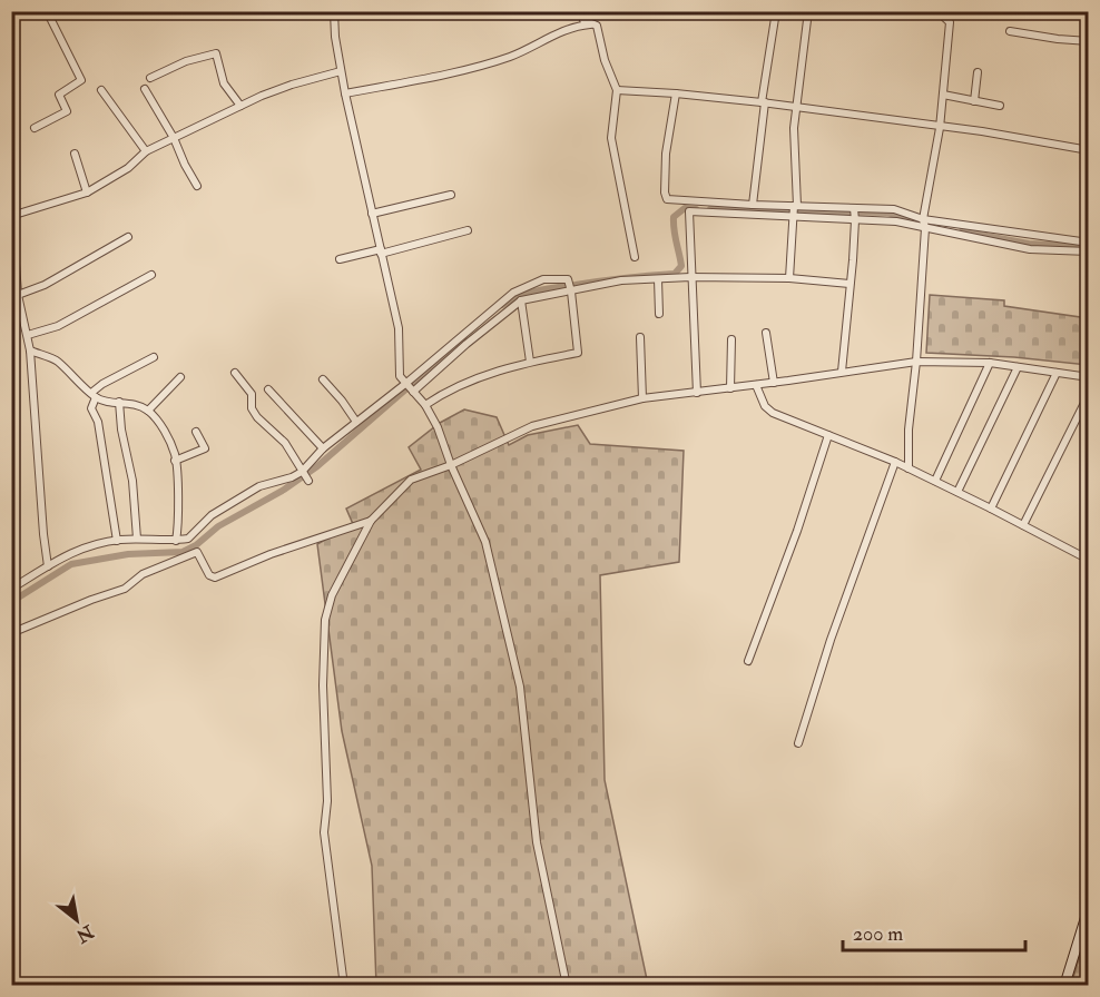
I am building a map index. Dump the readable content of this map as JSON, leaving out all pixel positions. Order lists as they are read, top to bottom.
{
  "scale_bar": "200 m",
  "north": "bottom right"
}
